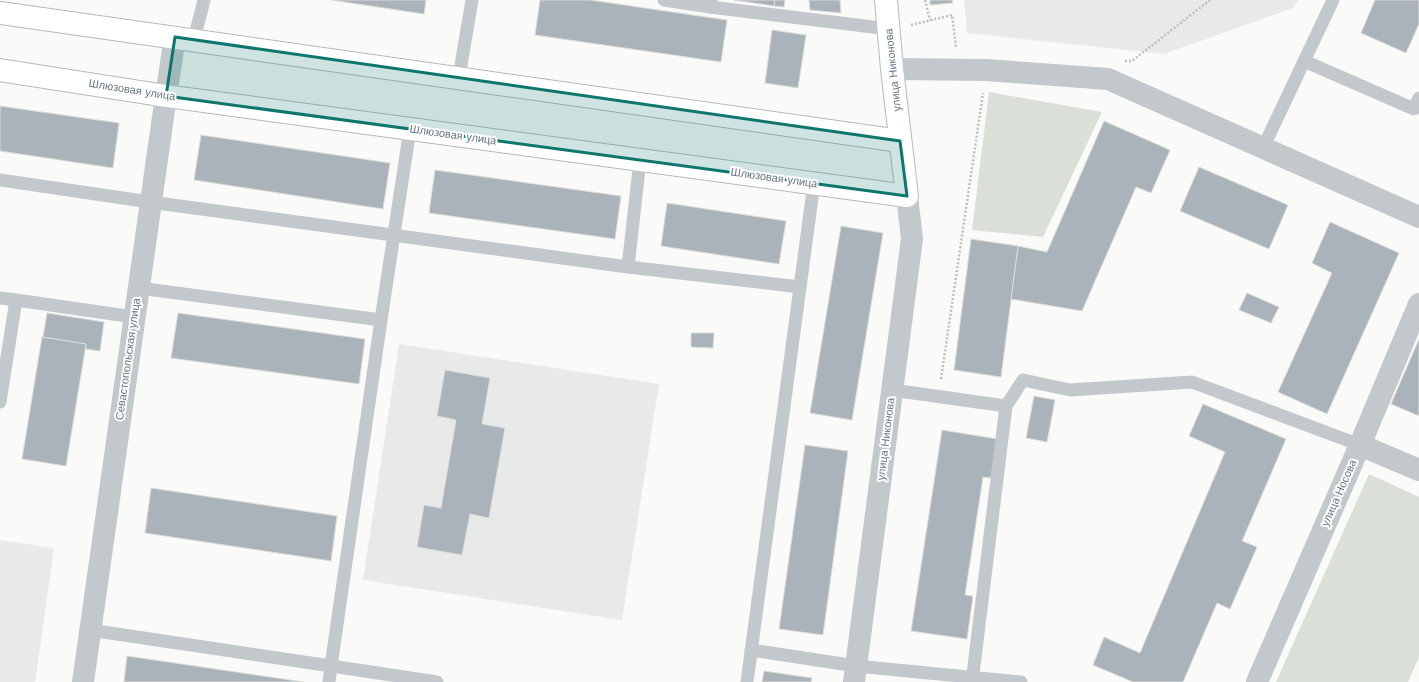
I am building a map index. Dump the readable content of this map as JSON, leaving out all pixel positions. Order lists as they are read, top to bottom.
{
  "streets": {
    "main road": ["улица Никонова", "Шлюзовая улица"],
    "street": ["Севастопольская улица", "улица Носова"]
  },
  "crossings": [
    ["улица Никонова", "Шлюзовая улица"],
    ["Шлюзовая улица", "Севастопольская улица"]
  ]
}
